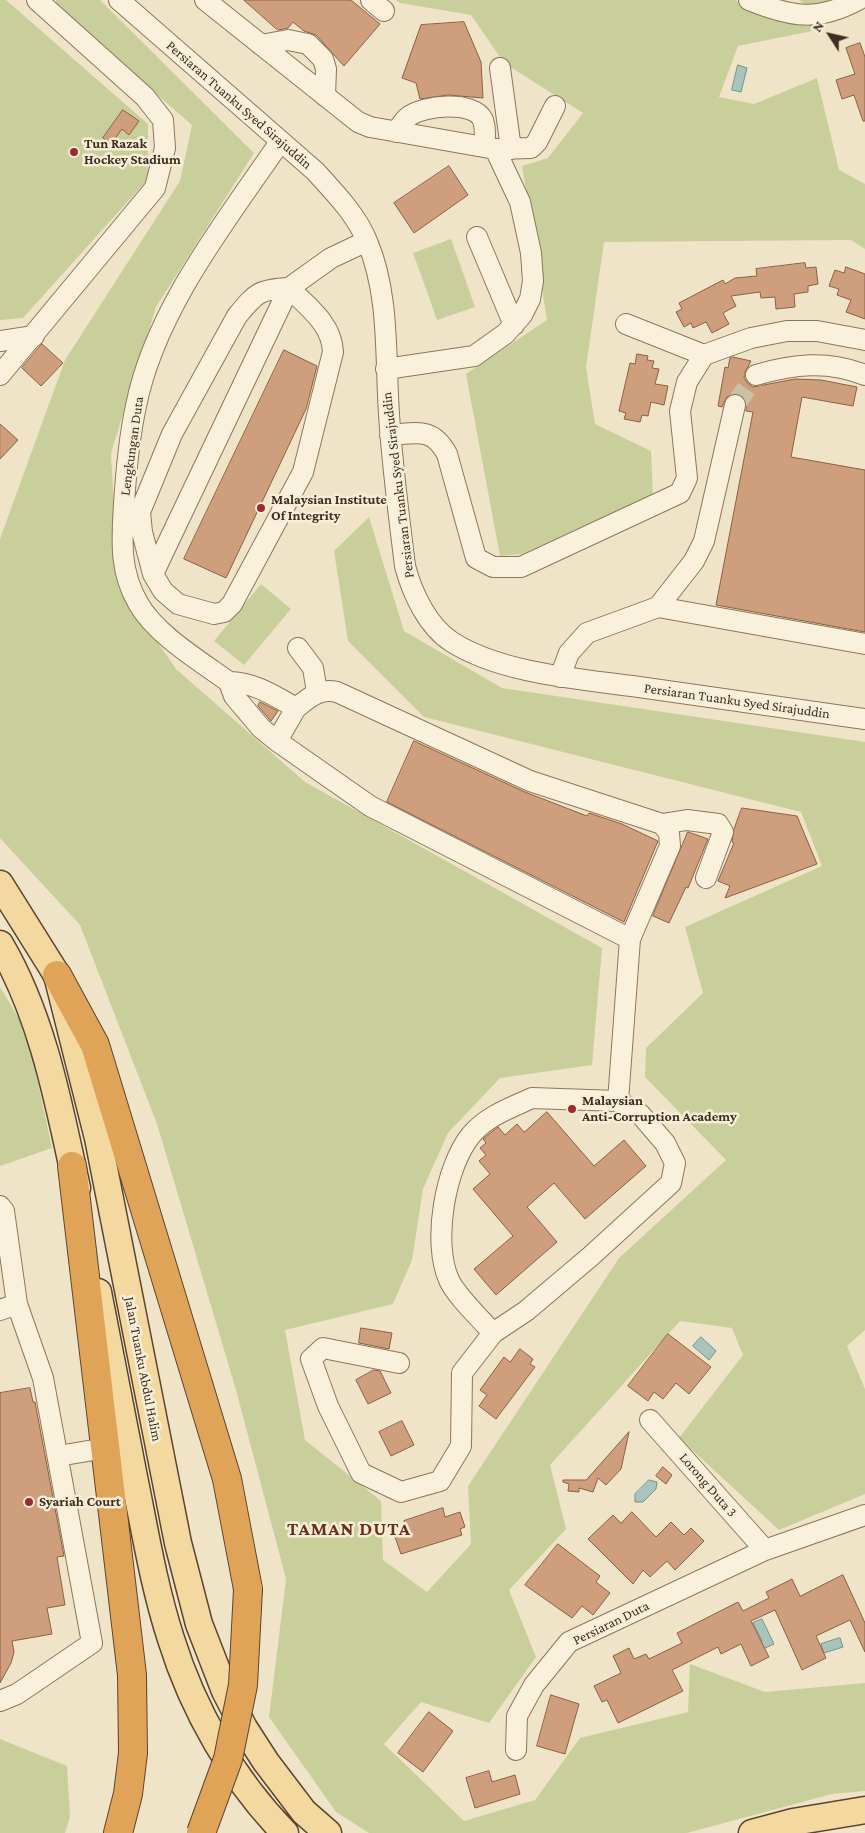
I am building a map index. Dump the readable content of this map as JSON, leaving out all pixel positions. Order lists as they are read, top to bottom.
{
  "streets": {
    "main road": ["Jalan Tuanku Abdul Halim"],
    "street": [
      "Persiaran Tuanku Syed Sirajuddin",
      "Lengkungan Duta",
      "Lorong Duta 3",
      "Persiaran Duta"
    ]
  },
  "crossings": [
    ["Persiaran Tuanku Syed Sirajuddin", "Lengkungan Duta"],
    ["Lorong Duta 3", "Persiaran Duta"]
  ],
  "districts": ["TAMAN DUTA"],
  "places": [
    "Tun Razak Hockey Stadium",
    "Malaysian Institute Of Integrity",
    "Malaysian Anti-Corruption Academy",
    "Syariah Court"
  ],
  "north": "top left"
}
